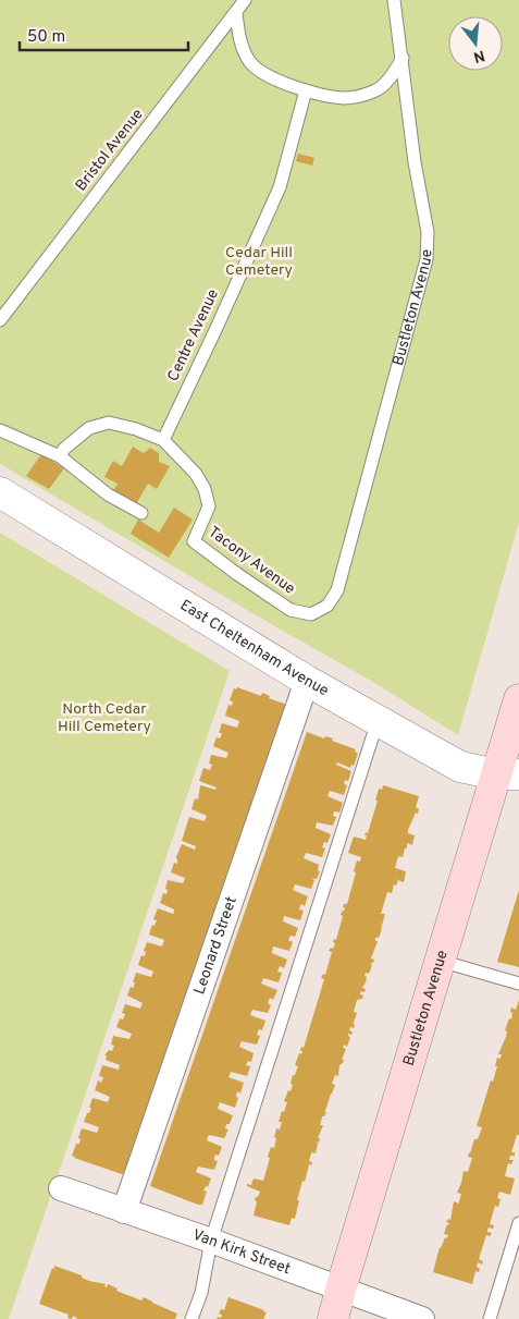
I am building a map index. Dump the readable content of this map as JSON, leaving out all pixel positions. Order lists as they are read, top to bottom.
{
  "streets": {
    "main road": ["Bustleton Avenue"],
    "street": ["East Cheltenham Avenue", "Leonard Street", "Van Kirk Street"],
    "lane": ["Bristol Avenue", "Centre Avenue", "Tacony Avenue"]
  },
  "crossings": [
    ["Bustleton Avenue", "Tacony Avenue"],
    ["Bustleton Avenue", "East Cheltenham Avenue"],
    ["Bustleton Avenue", "Van Kirk Street"],
    ["Centre Avenue", "Tacony Avenue"],
    ["East Cheltenham Avenue", "Leonard Street"],
    ["Leonard Street", "Van Kirk Street"]
  ],
  "parks": ["Cedar Hill Cemetery", "North Cedar Hill Cemetery"],
  "scale_bar": "50 m",
  "north": "bottom"
}
